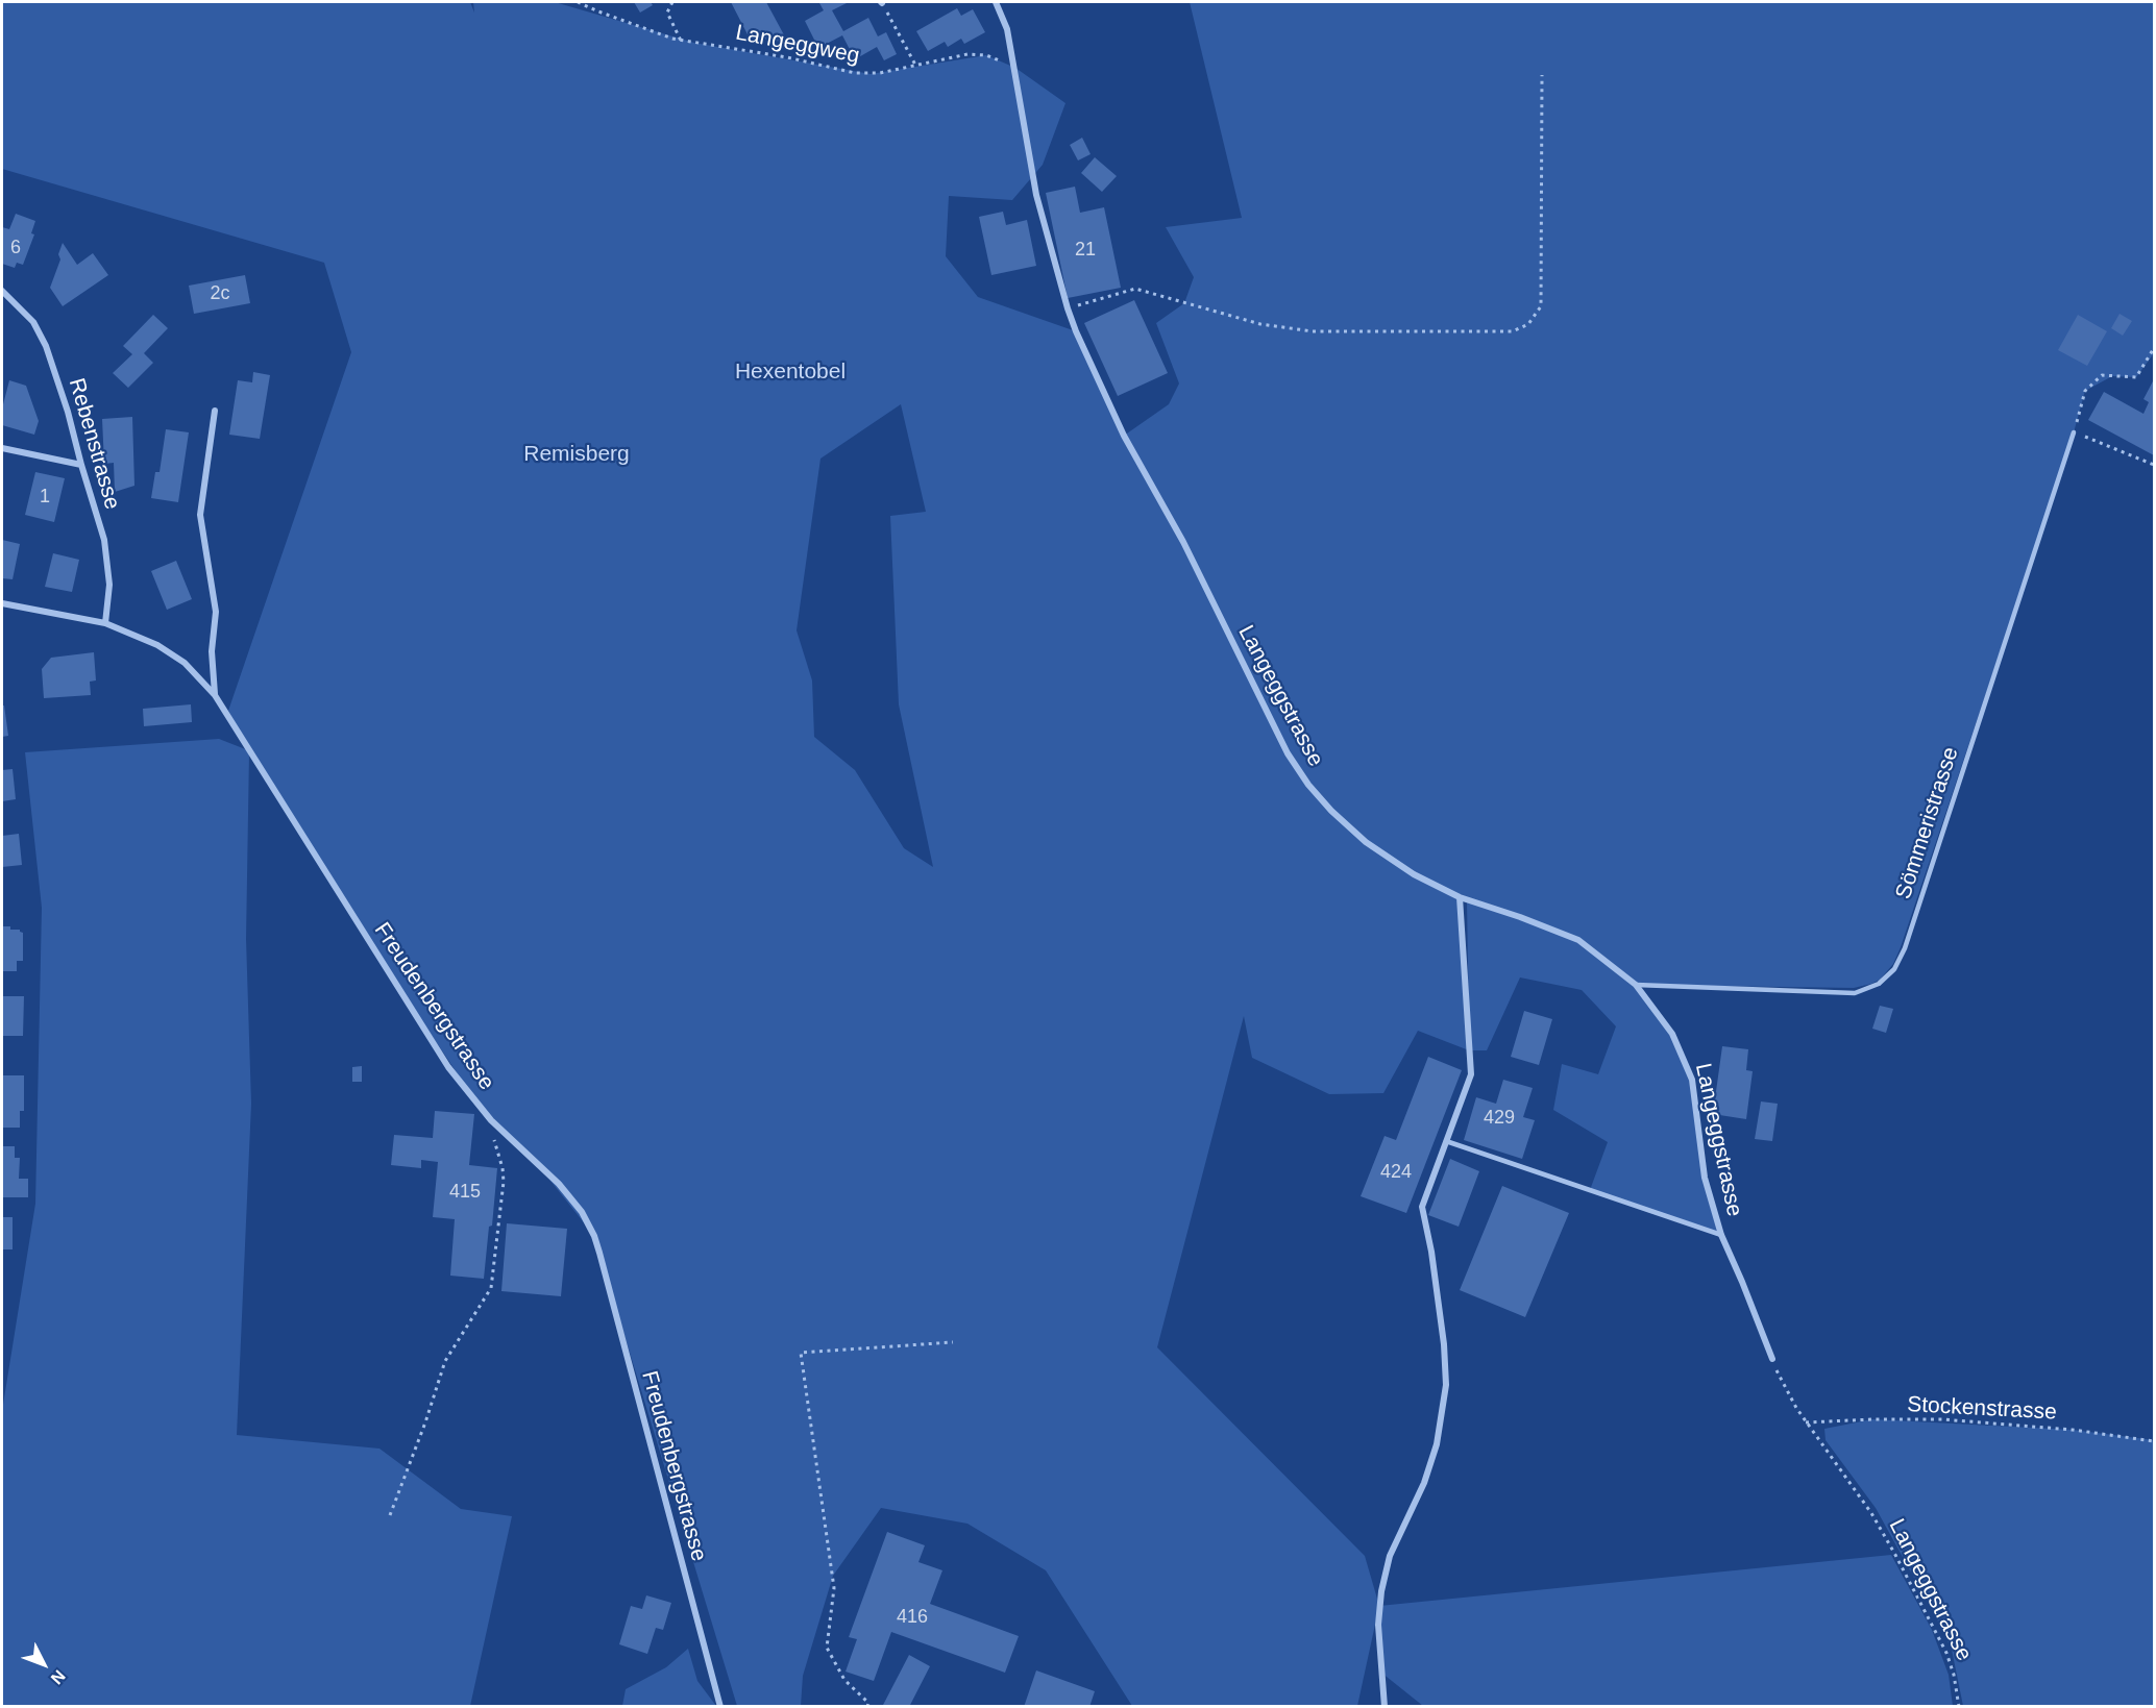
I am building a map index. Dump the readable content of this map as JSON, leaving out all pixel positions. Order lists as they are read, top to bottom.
{
  "streets": {
    "street": ["Rebenstrasse", "Langeggstrasse", "Freudenbergstrasse"],
    "lane": ["Sömmeristrasse"],
    "path": ["Langeggweg", "Stockenstrasse"]
  },
  "crossings": [
    ["Langeggweg", "Langeggstrasse"],
    ["Rebenstrasse", "Freudenbergstrasse"],
    ["Langeggstrasse", "Sömmeristrasse"],
    ["Langeggstrasse", "Stockenstrasse"]
  ],
  "parks": ["Hexentobel", "Remisberg"],
  "house_numbers": [
    "6",
    "21",
    "2c",
    "1",
    "429",
    "424",
    "415",
    "416"
  ],
  "north": "bottom right"
}
